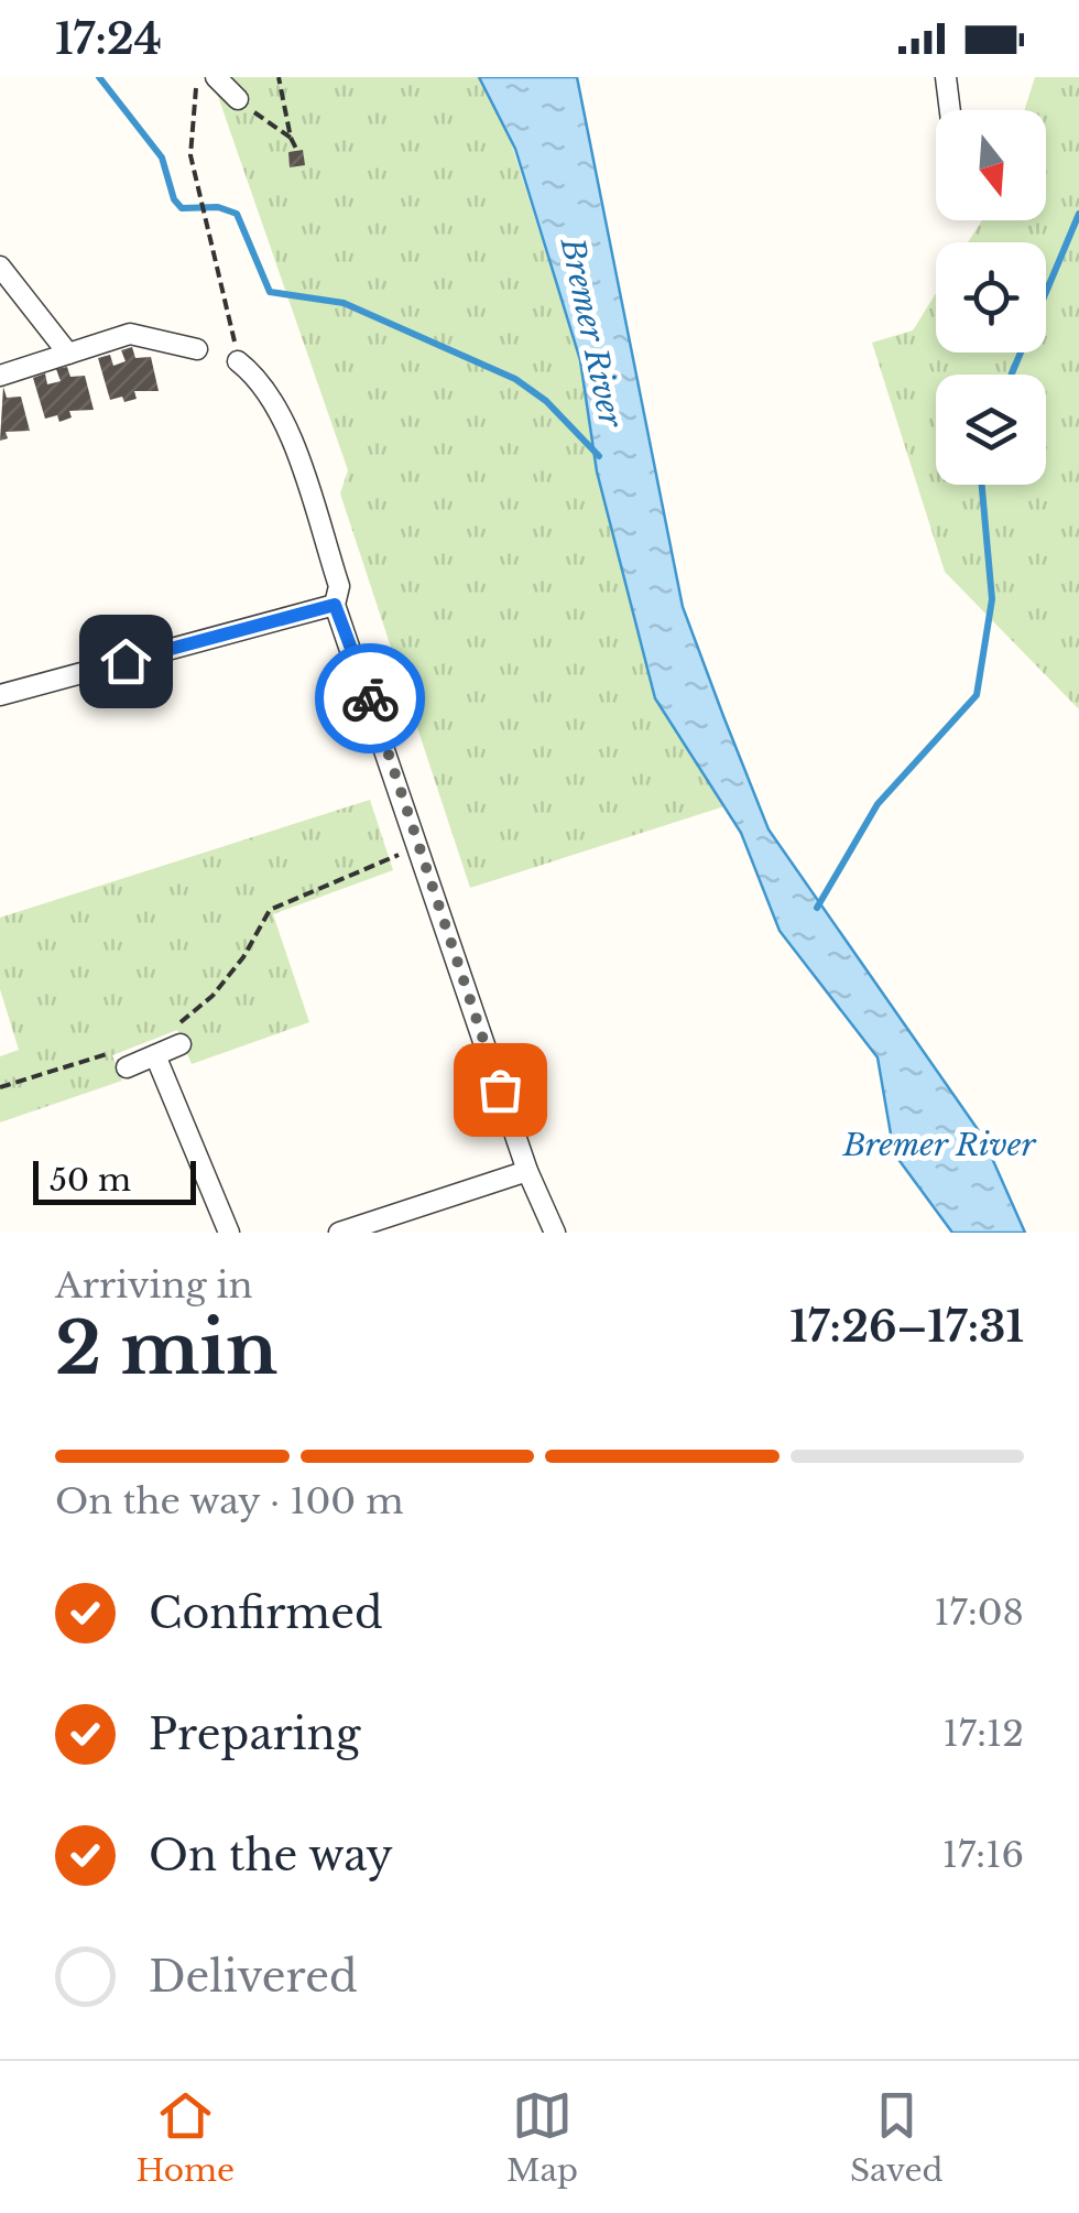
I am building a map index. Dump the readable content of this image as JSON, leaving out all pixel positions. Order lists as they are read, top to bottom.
{
  "water": ["Bremer River"],
  "scale_bar": "50 m",
  "north": "bottom",
  "page": {
    "status": "17:24",
    "scale": "50 m",
    "heading": ["2 min", "Arriving in", "17:26–17:31"],
    "bar": "On the way · 100 m",
    "list": [
      ["Confirmed", "17:08"],
      ["Preparing", "17:12"],
      ["On the way", "17:16"],
      "Delivered"
    ],
    "tabs": ["Home", "Map", "Saved"]
  }
}
